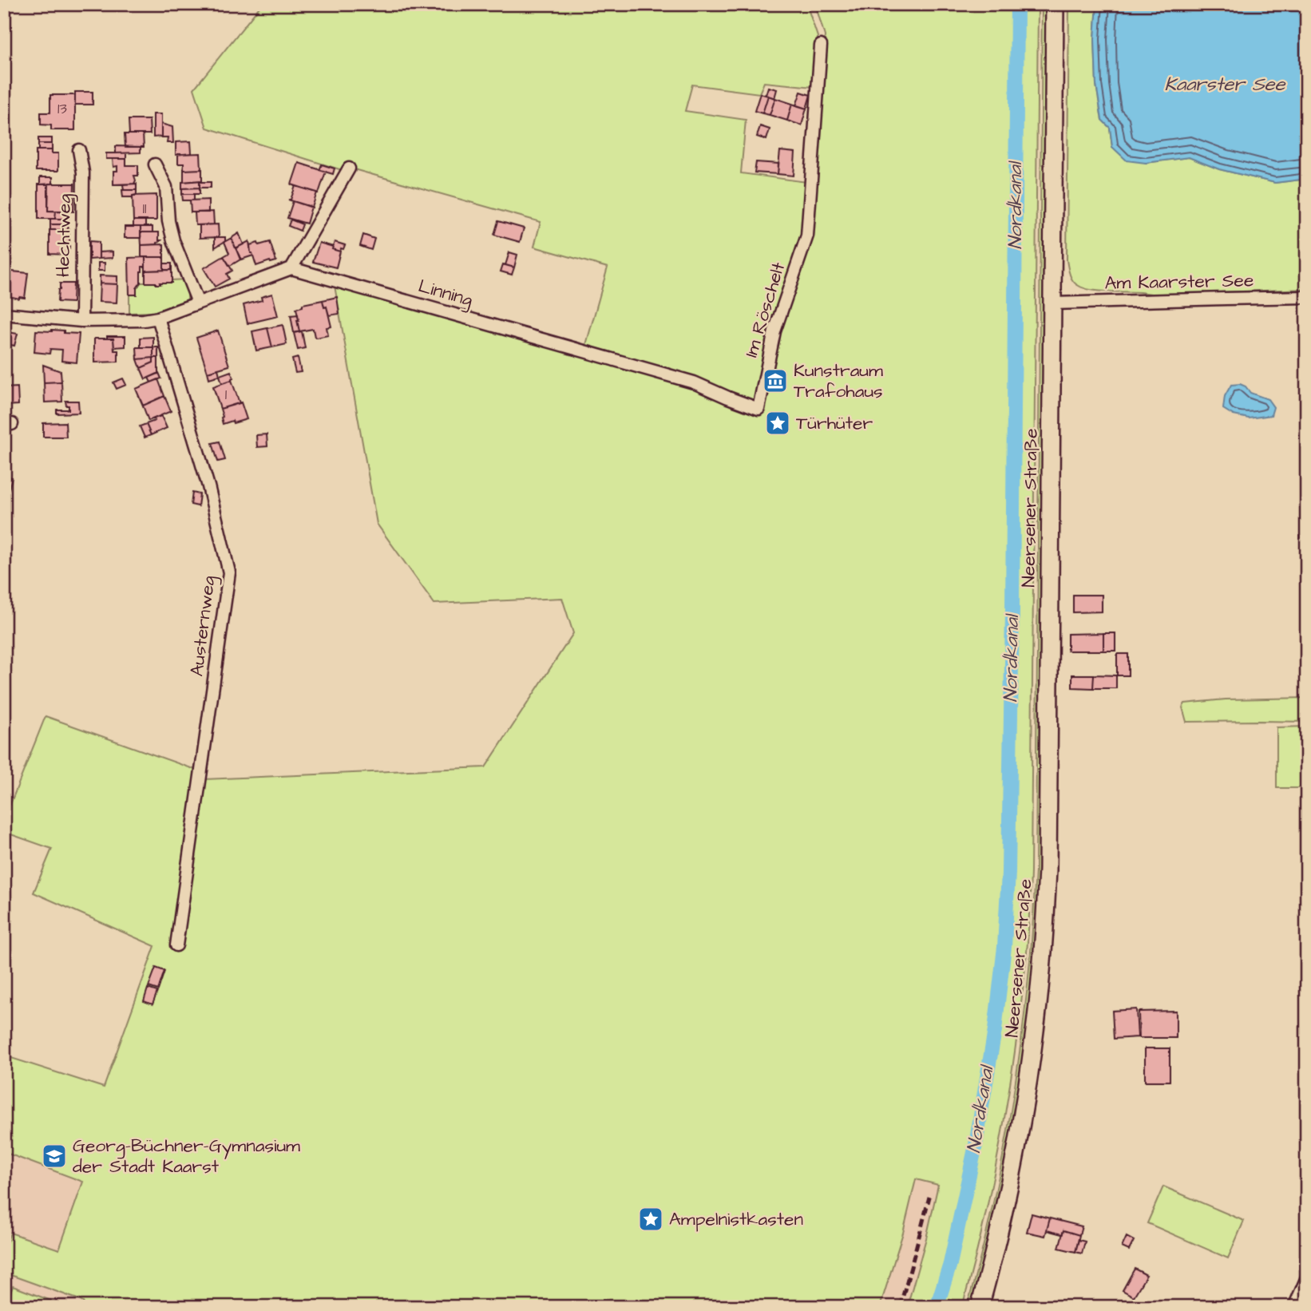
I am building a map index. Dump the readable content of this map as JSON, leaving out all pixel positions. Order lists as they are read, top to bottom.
{
  "streets": {
    "main road": ["Neersener Straße"],
    "street": [
      "Hechtweg",
      "Am Kaarster See",
      "Linning",
      "Im Röschelt",
      "Austernweg"
    ]
  },
  "crossings": [
    ["Am Kaarster See", "Neersener Straße"],
    ["Linning", "Im Röschelt"]
  ],
  "water": ["Kaarster See", "Nordkanal"],
  "places": {
    "museum": ["Kunstraum Trafohaus"],
    "place": ["Türhüter", "Ampelnistkasten"],
    "school or university": ["Georg-Büchner-Gymnasium der Stadt Kaarst"]
  },
  "house_numbers": ["13", "11", "1"]
}
